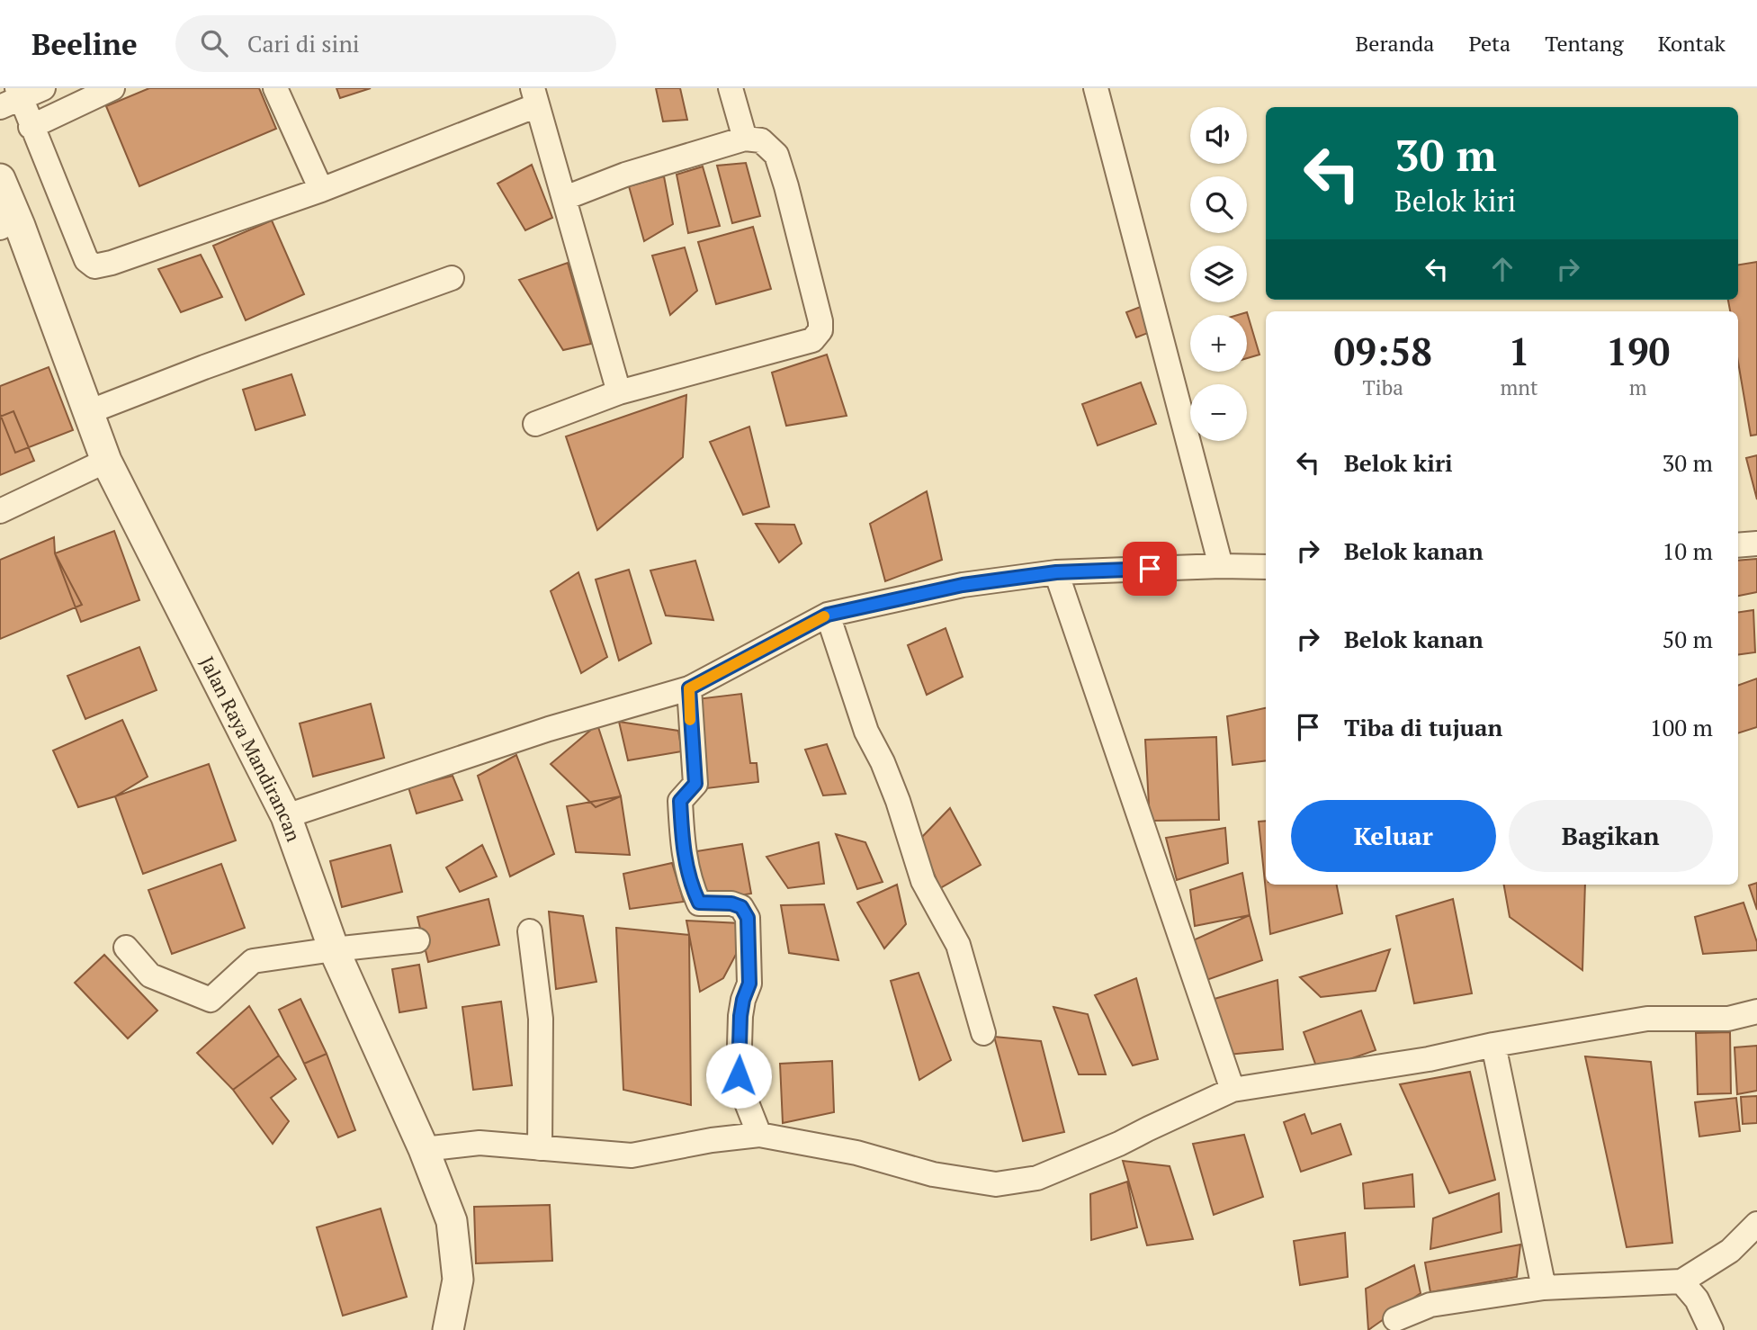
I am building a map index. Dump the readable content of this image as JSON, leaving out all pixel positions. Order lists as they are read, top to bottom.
{
  "streets": {
    "street": ["Jalan Raya Mandirancan"]
  },
  "page": {
    "header": "Beeline",
    "search": "Cari di sini",
    "nav": [
      "Beranda",
      "Peta",
      "Tentang",
      "Kontak"
    ],
    "map_buttons": ["+", "−"],
    "turn": ["30 m", "Belok kiri"],
    "eta": [
      "09:58",
      "Tiba",
      "1",
      "mnt",
      "190",
      "m"
    ],
    "list": [
      {
        "name": "Belok kiri",
        "value": "30 m"
      },
      {
        "name": "Belok kanan",
        "value": "10 m"
      },
      {
        "name": "Belok kanan",
        "value": "50 m"
      },
      {
        "name": "Tiba di tujuan",
        "value": "100 m"
      }
    ],
    "buttons": ["Keluar", "Bagikan"]
  }
}
